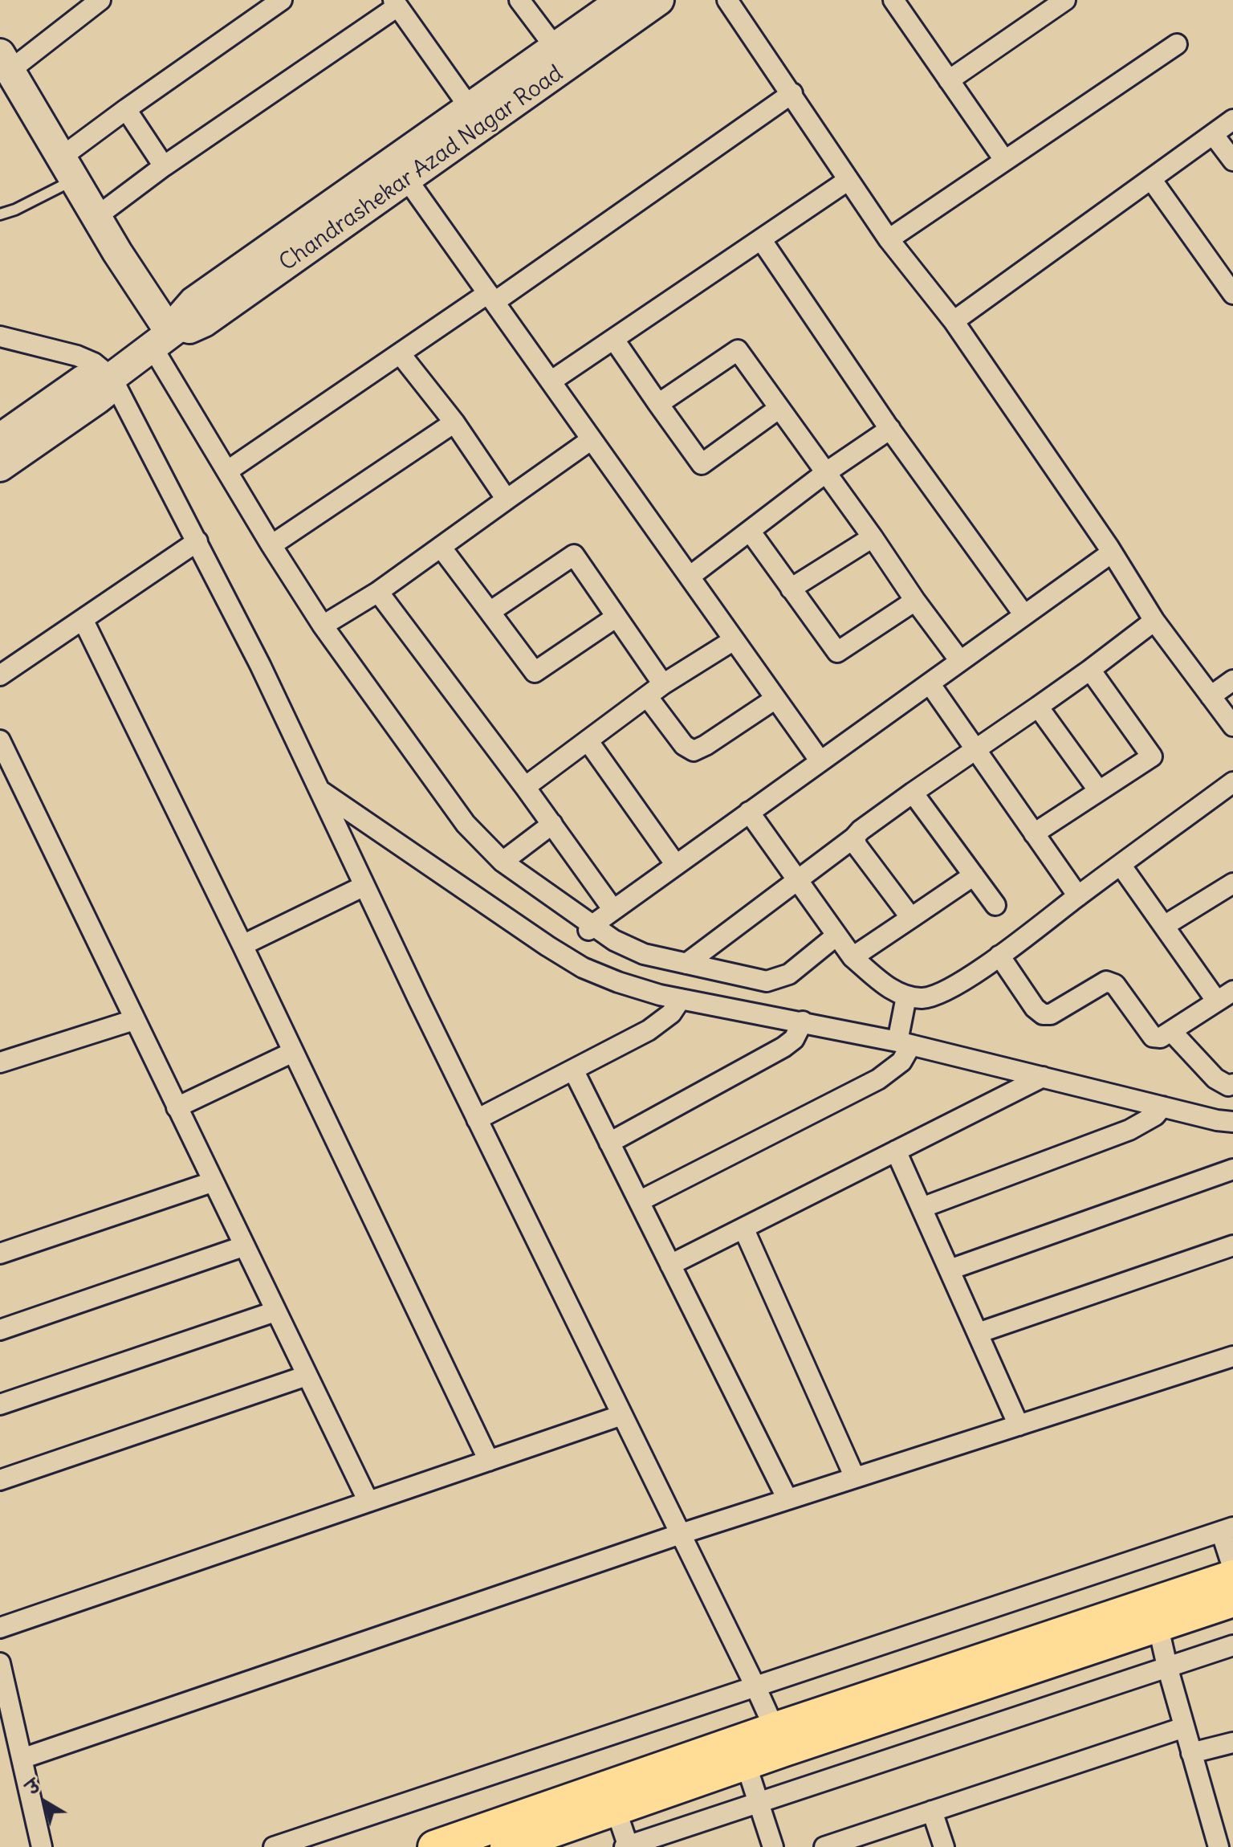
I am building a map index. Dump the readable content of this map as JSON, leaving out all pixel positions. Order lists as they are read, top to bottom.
{
  "streets": {
    "street": ["Chandrashekar Azad Nagar Road"]
  },
  "north": "top left"
}
